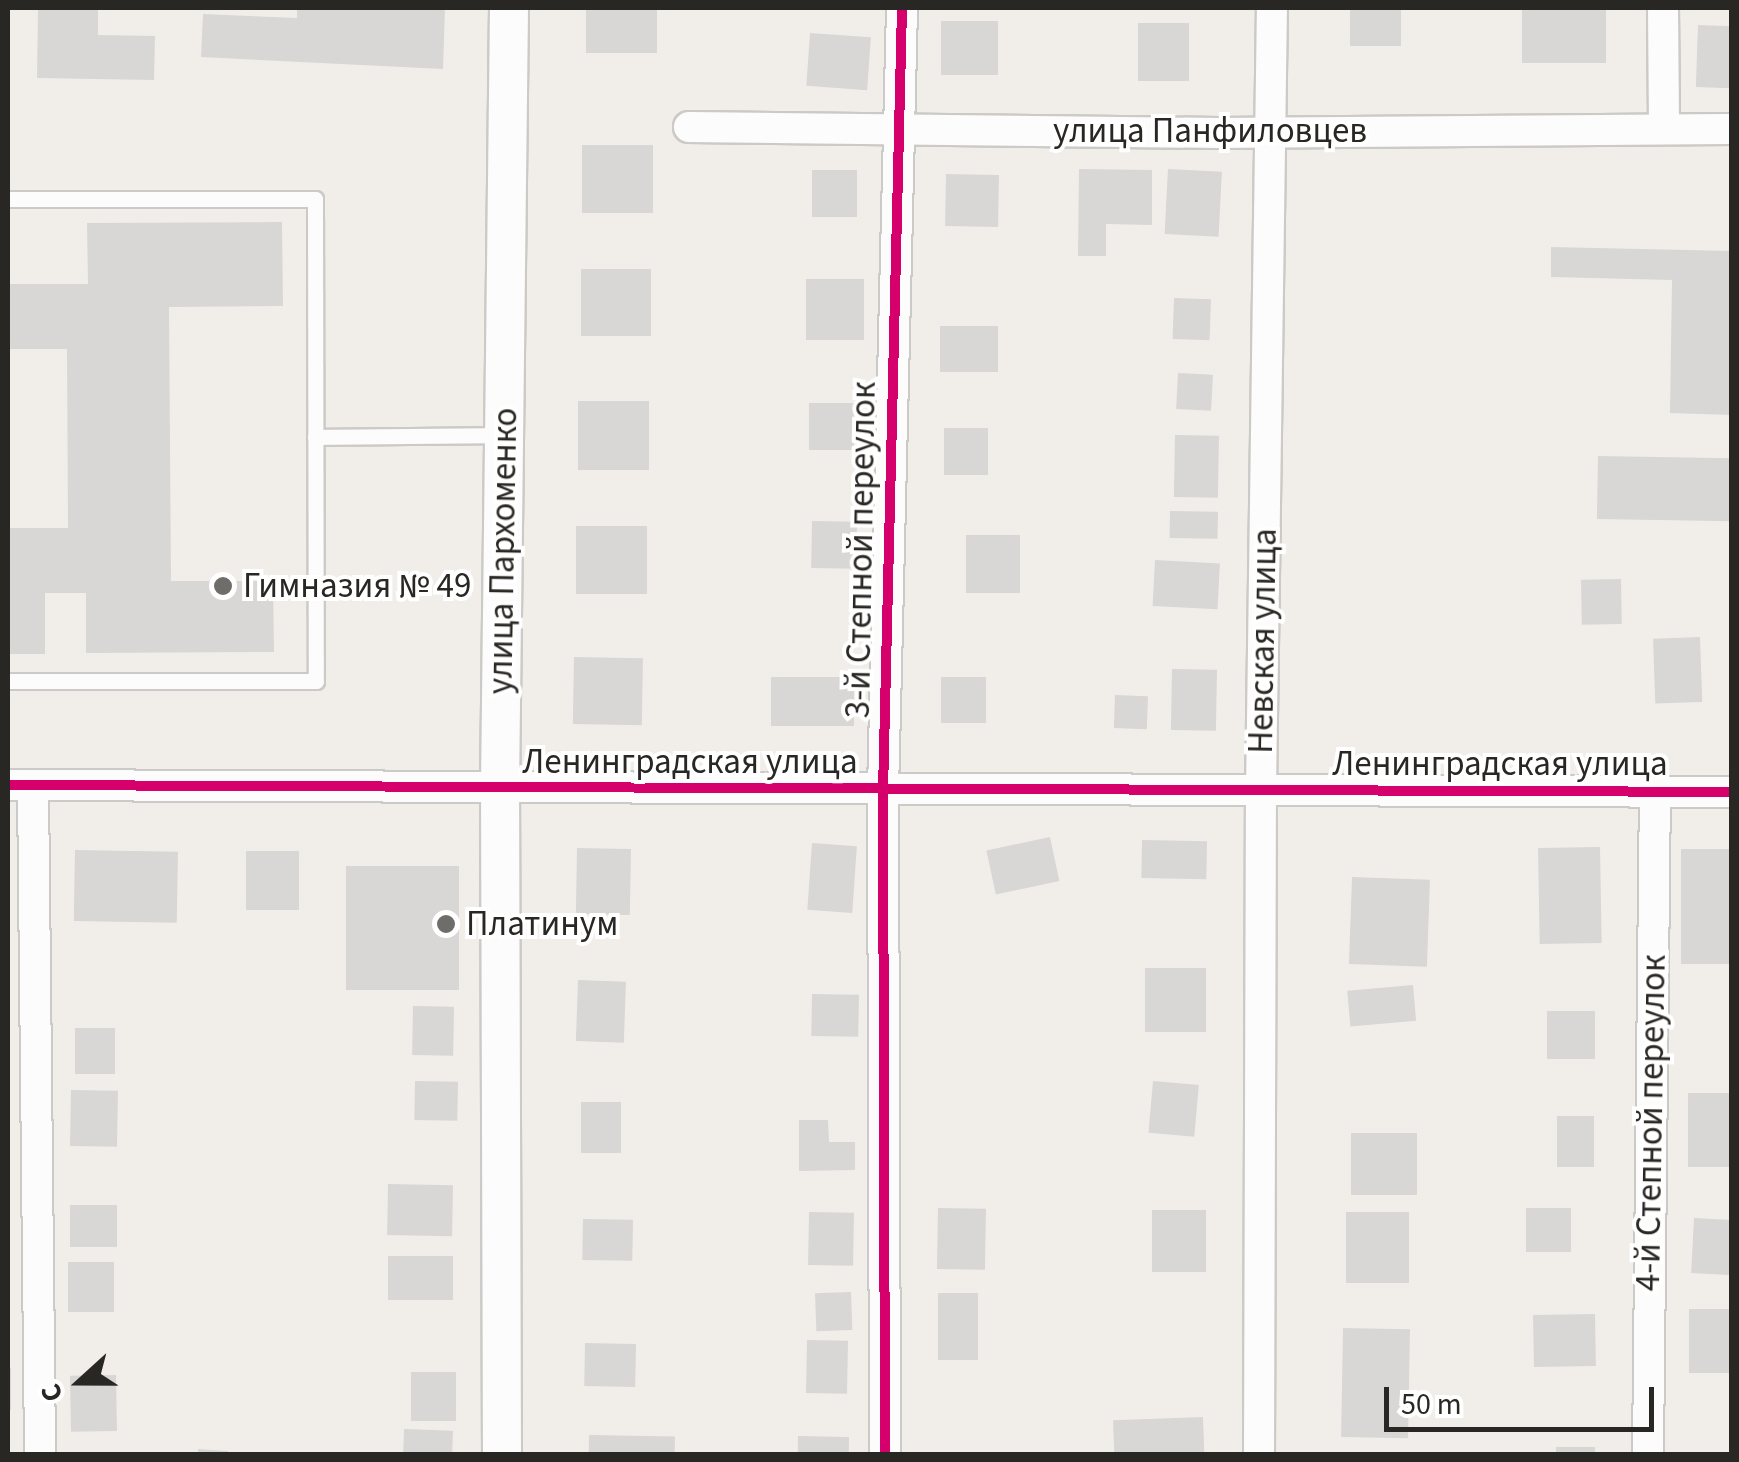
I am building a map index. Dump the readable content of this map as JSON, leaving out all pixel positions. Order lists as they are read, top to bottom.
{
  "streets": {
    "street": [
      "улица Панфиловцев",
      "3-й Степной переулок",
      "улица Пархоменко",
      "Невская улица",
      "Ленинградская улица",
      "4-й Степной переулок"
    ]
  },
  "crossings": [
    ["улица Панфиловцев", "3-й Степной переулок"],
    ["улица Панфиловцев", "Невская улица"],
    ["3-й Степной переулок", "Ленинградская улица"],
    ["улица Пархоменко", "Ленинградская улица"],
    ["Невская улица", "Ленинградская улица"],
    ["Ленинградская улица", "4-й Степной переулок"]
  ],
  "places": ["Гимназия № 49", "Платинум"],
  "scale_bar": "50 m",
  "north": "left"
}
